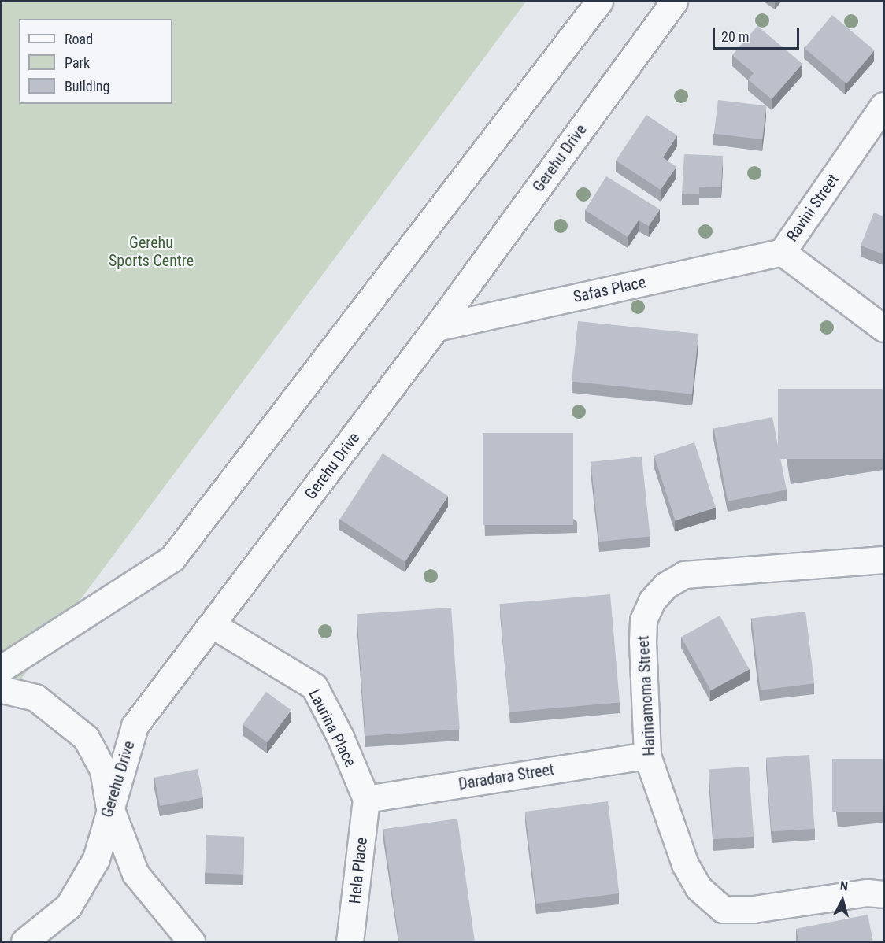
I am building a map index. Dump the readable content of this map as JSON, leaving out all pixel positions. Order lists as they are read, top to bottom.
{
  "streets": {
    "street": [
      "Gerehu Drive",
      "Ravini Street",
      "Safas Place",
      "Harinamoma Street",
      "Laurina Place",
      "Daradara Street",
      "Hela Place"
    ]
  },
  "crossings": [
    ["Gerehu Drive", "Safas Place"],
    ["Gerehu Drive", "Laurina Place"],
    ["Ravini Street", "Safas Place"],
    ["Harinamoma Street", "Daradara Street"],
    ["Laurina Place", "Daradara Street"],
    ["Laurina Place", "Hela Place"],
    ["Daradara Street", "Hela Place"]
  ],
  "parks": ["Gerehu Sports Centre"],
  "legend": ["Road", "Park", "Building"],
  "scale_bar": "20 m",
  "north": "top"
}
